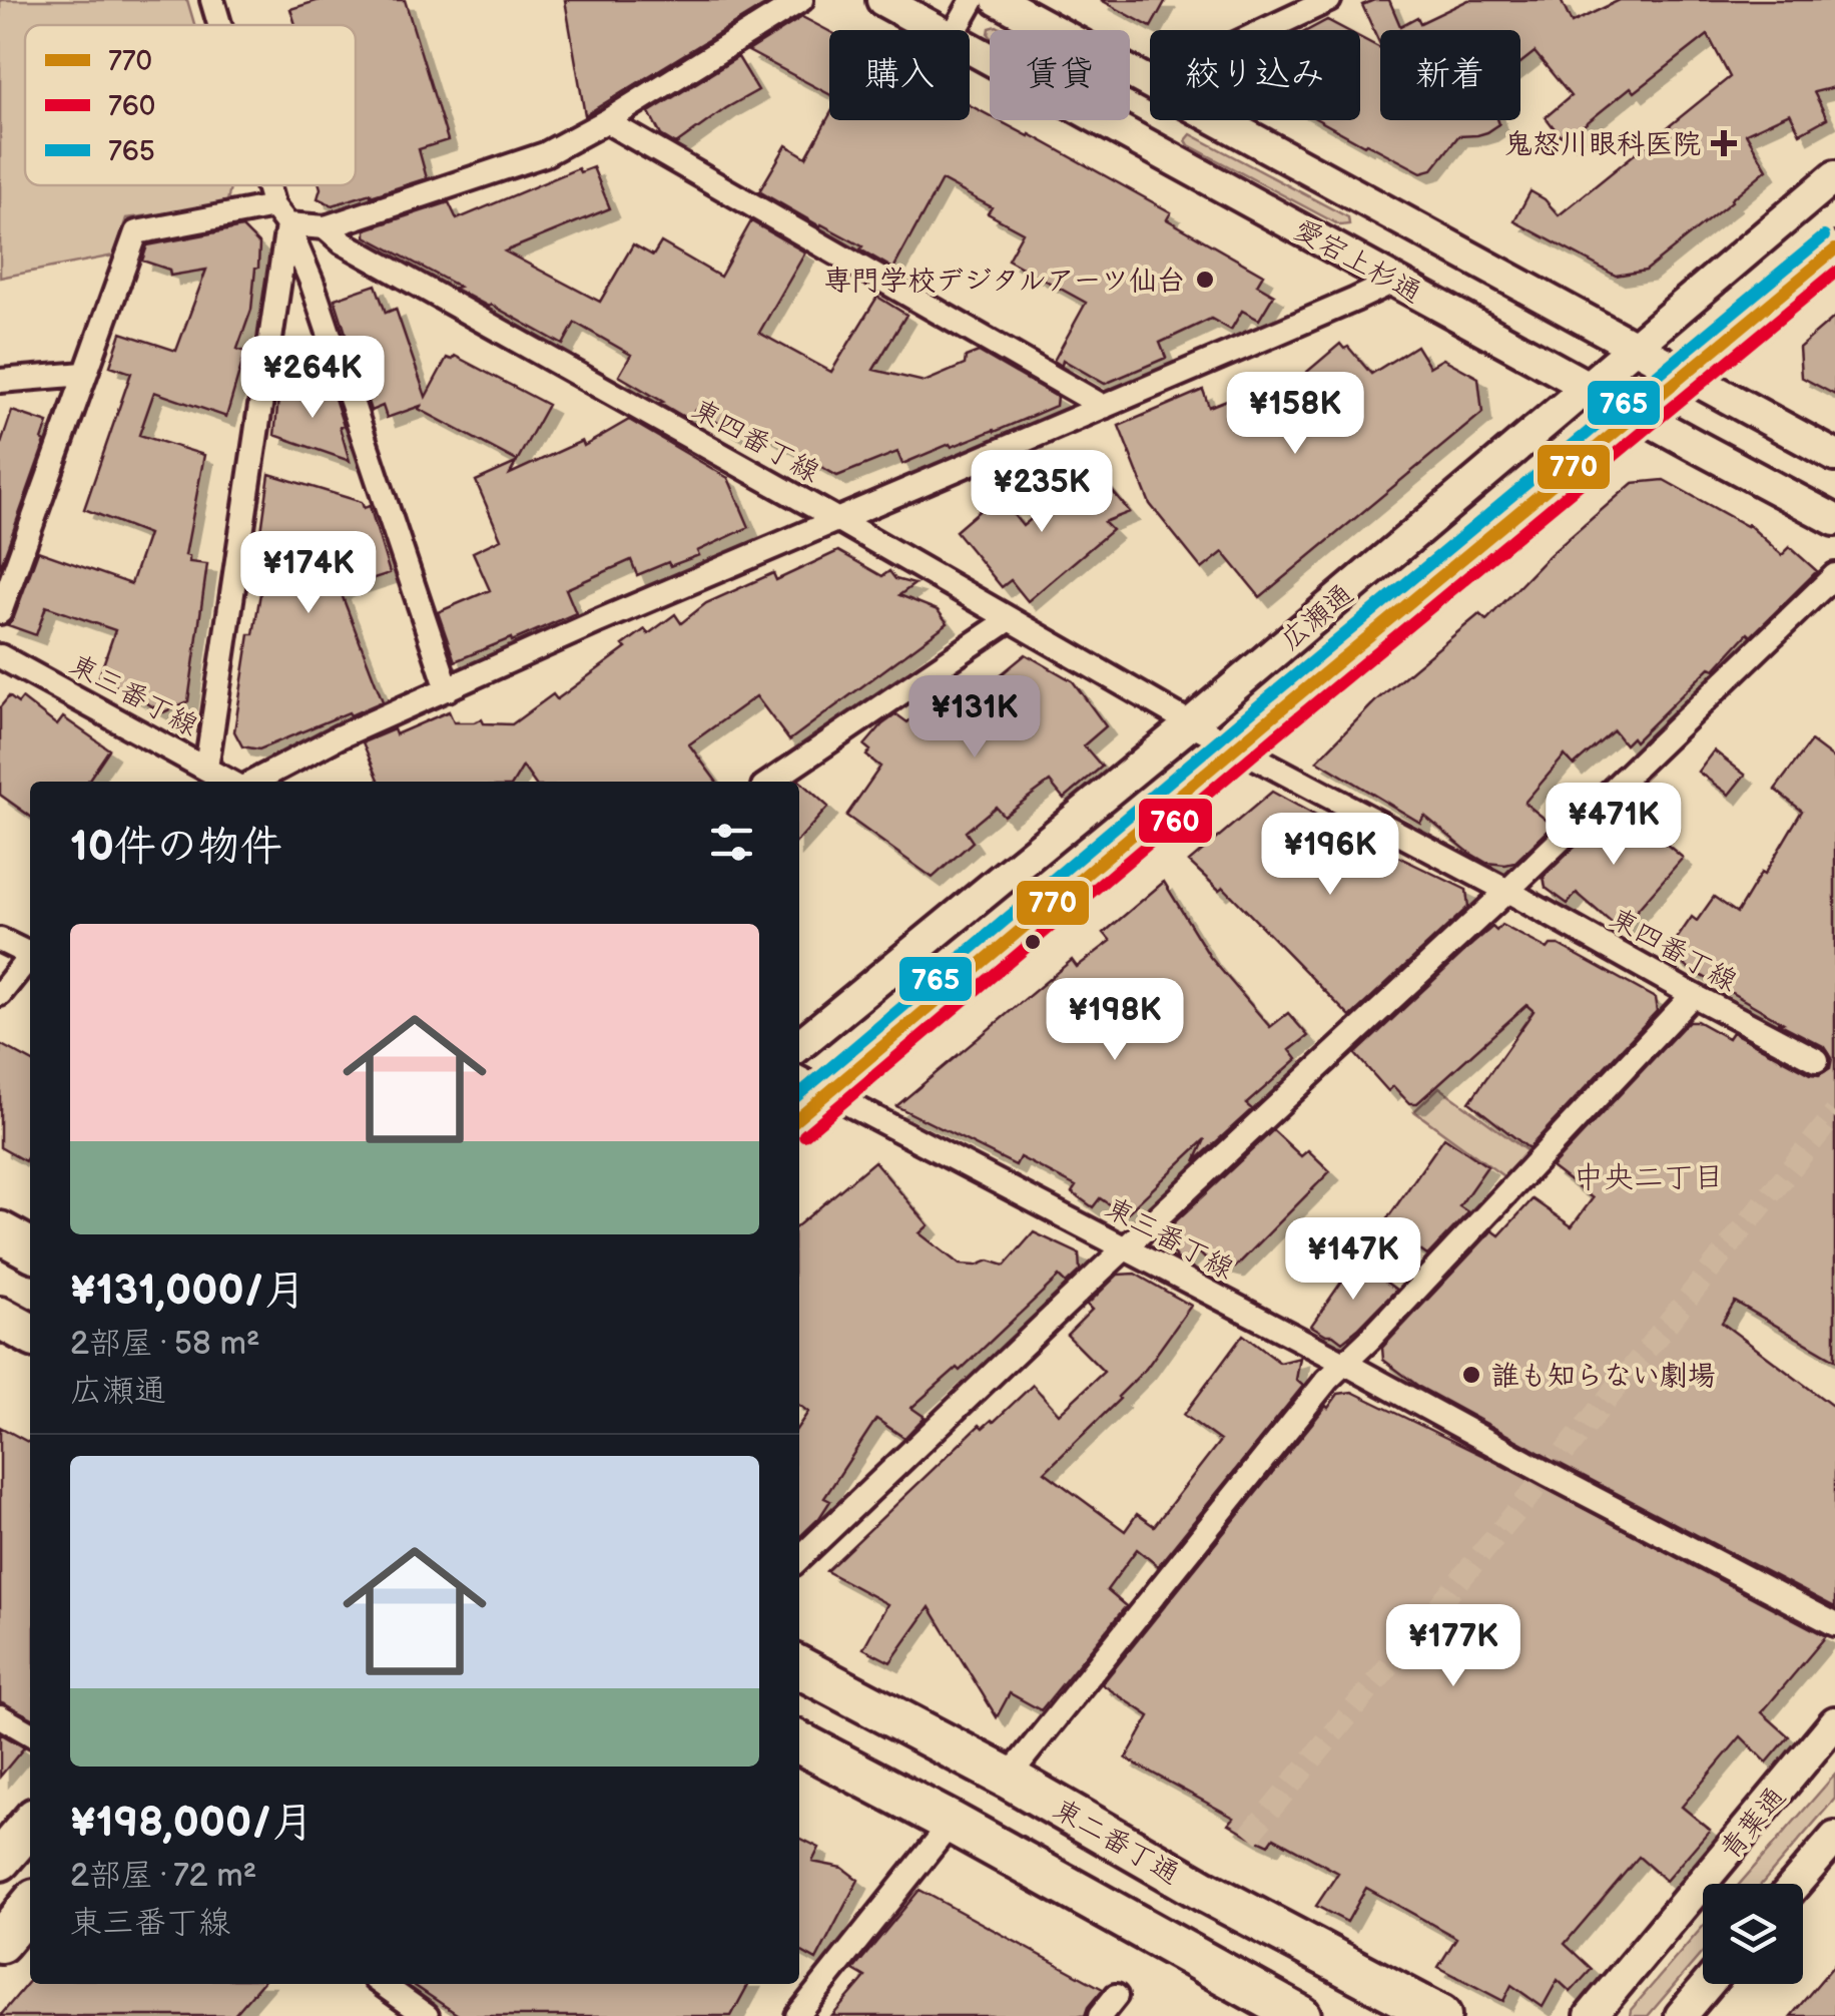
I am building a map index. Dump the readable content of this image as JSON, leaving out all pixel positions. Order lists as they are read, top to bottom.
{
  "streets": {
    "highway": ["東二番丁通"],
    "street": [
      "愛宕上杉通",
      "東四番丁線",
      "広瀬通",
      "東三番丁線",
      "青葉通"
    ]
  },
  "crossings": [
    ["愛宕上杉通", "広瀬通"],
    ["東四番丁線", "広瀬通"],
    ["広瀬通", "東三番丁線"]
  ],
  "districts": ["中央二丁目"],
  "places": {
    "health": ["鬼怒川眼科医院"],
    "other": ["専門学校デジタルアーツ仙台", "誰も知らない劇場"]
  },
  "lines": ["transit line 765", "transit line 770", "transit line 760"],
  "legend": ["770", "760", "765"],
  "page": {
    "chip": [
      "購入",
      "賃貸",
      "絞り込み",
      "新着"
    ],
    "price": [
      "¥264K",
      "¥158K",
      "¥235K",
      "¥174K",
      "¥131K",
      "¥471K",
      "¥196K",
      "¥198K",
      "¥147K",
      "¥177K"
    ],
    "heading": "10件の物件",
    "list": [
      {
        "name": "¥131,000/月",
        "note": "2部屋 · 58 m² · 広瀬通"
      },
      {
        "name": "¥198,000/月",
        "note": "2部屋 · 72 m² · 東三番丁線"
      }
    ]
  }
}
